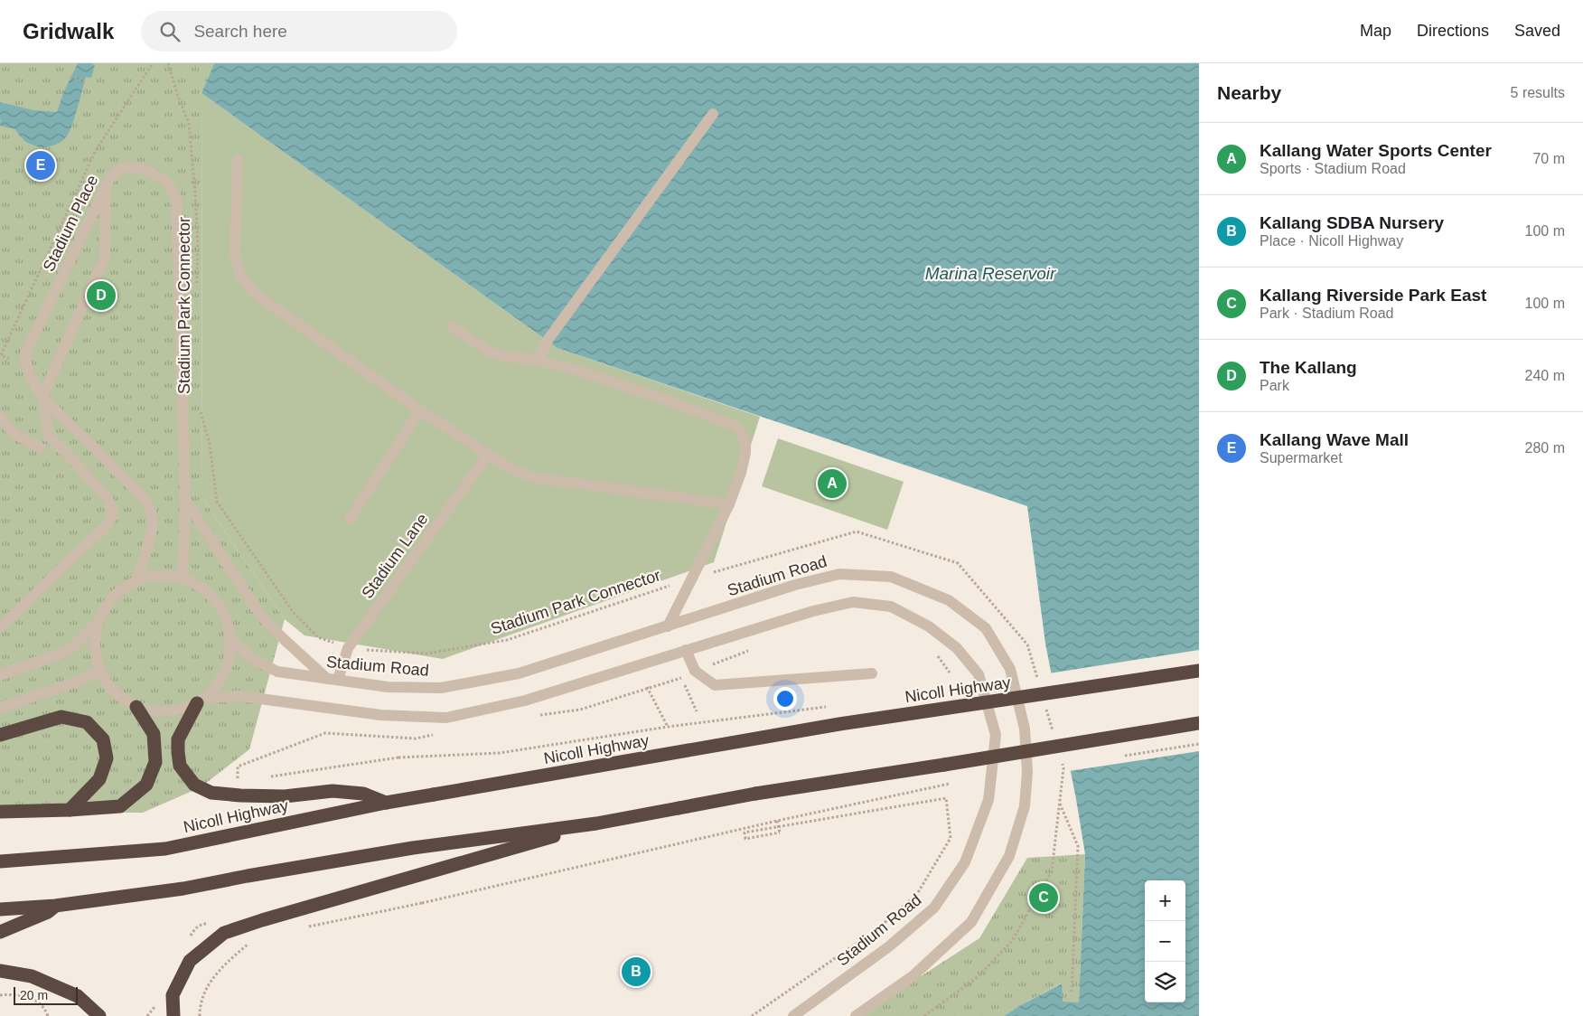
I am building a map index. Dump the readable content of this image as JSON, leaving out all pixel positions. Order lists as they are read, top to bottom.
{
  "streets": {
    "highway": ["Nicoll Highway"],
    "street": ["Stadium Place", "Stadium Lane", "Stadium Road"],
    "path": ["Stadium Park Connector"]
  },
  "crossings": [
    ["Stadium Place", "Stadium Road"],
    ["Stadium Park Connector", "Stadium Lane"],
    ["Stadium Lane", "Stadium Road"]
  ],
  "water": ["Marina Reservoir"],
  "scale_bar": "20 m",
  "page": {
    "header": "Gridwalk",
    "search": "Search here",
    "nav": ["Map", "Directions", "Saved"],
    "heading": ["Nearby", "5 results"],
    "list": [
      {
        "mark": "A",
        "name": "Kallang Water Sports Center",
        "note": "Sports · Stadium Road",
        "value": "70 m"
      },
      {
        "mark": "B",
        "name": "Kallang SDBA Nursery",
        "note": "Place · Nicoll Highway",
        "value": "100 m"
      },
      {
        "mark": "C",
        "name": "Kallang Riverside Park East",
        "note": "Park · Stadium Road",
        "value": "100 m"
      },
      {
        "mark": "D",
        "name": "The Kallang",
        "note": "Park",
        "value": "240 m"
      },
      {
        "mark": "E",
        "name": "Kallang Wave Mall",
        "note": "Supermarket",
        "value": "280 m"
      }
    ],
    "pins": [
      "E",
      "D",
      "A",
      "C",
      "B"
    ],
    "map_buttons": ["+", "−"],
    "scale": "20 m"
  }
}
